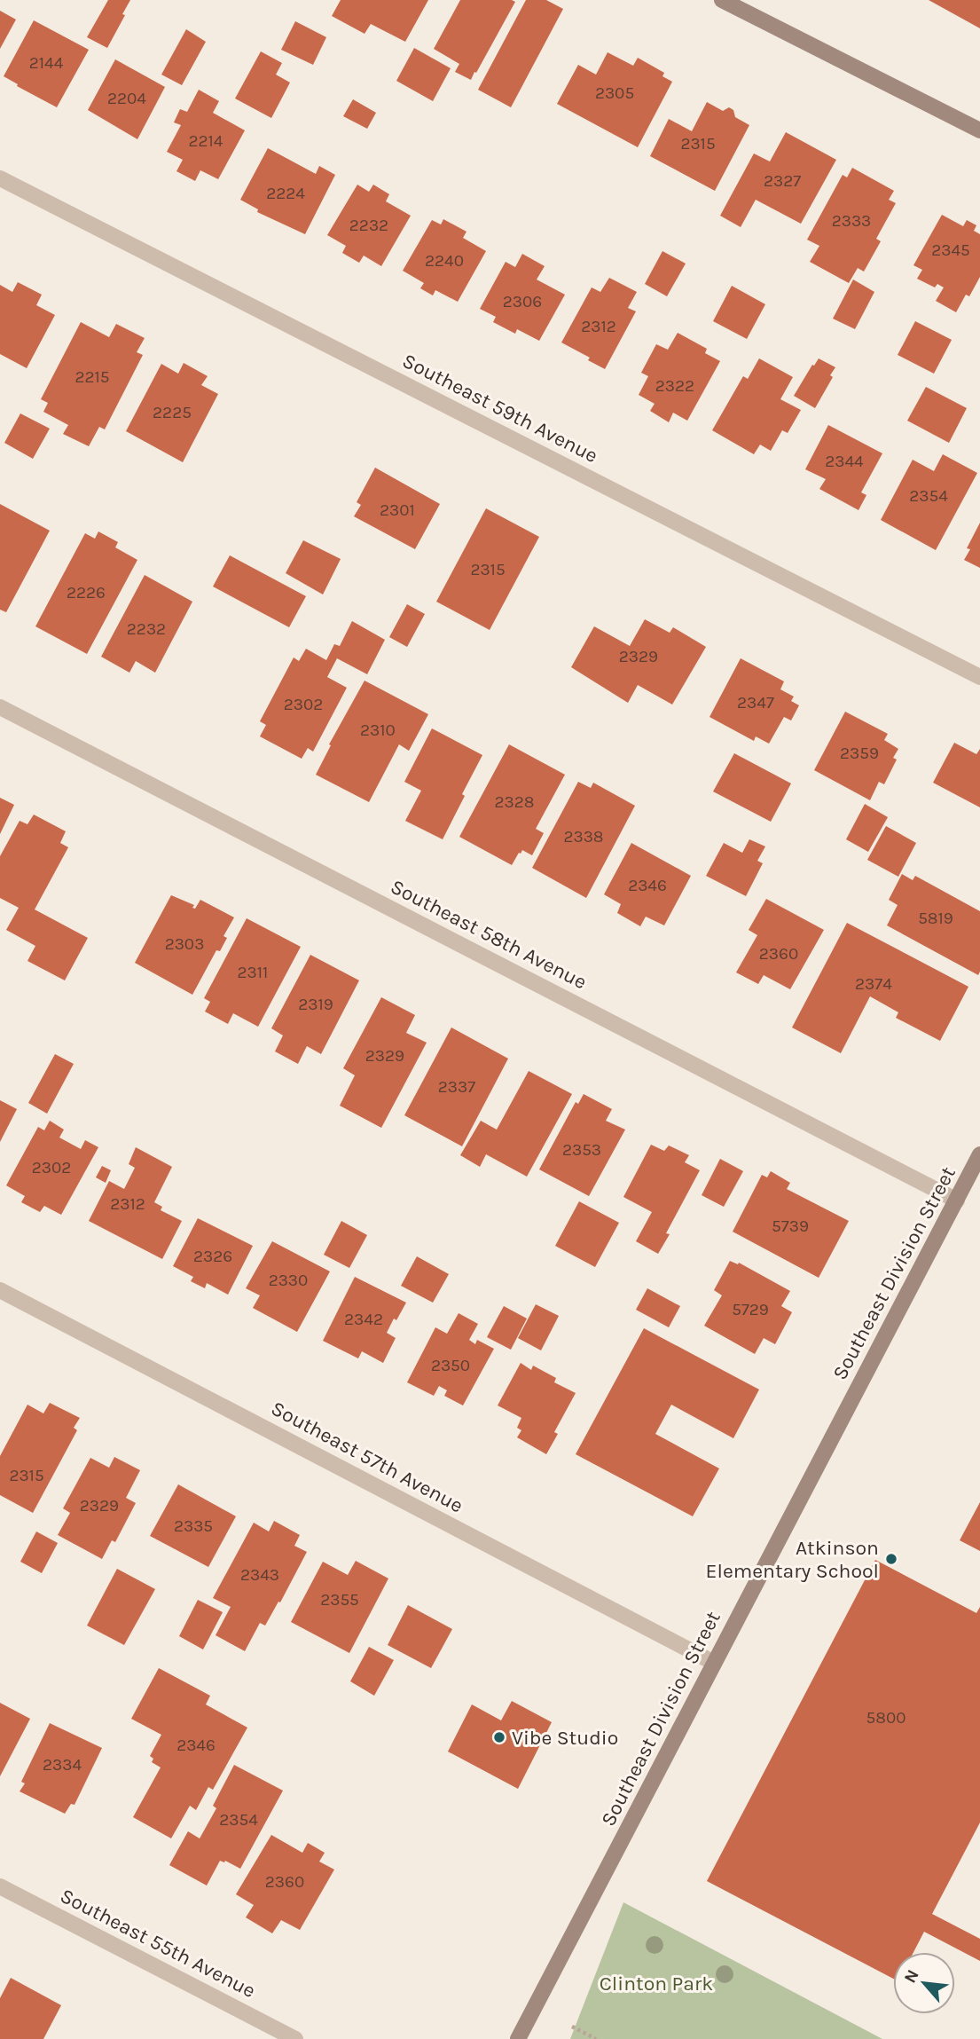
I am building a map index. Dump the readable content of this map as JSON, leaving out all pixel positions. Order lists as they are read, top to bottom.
{
  "streets": {
    "main road": ["Southeast Division Street"],
    "street": [
      "Southeast 59th Avenue",
      "Southeast 58th Avenue",
      "Southeast 57th Avenue",
      "Southeast 55th Avenue"
    ]
  },
  "crossings": [
    ["Southeast 58th Avenue", "Southeast Division Street"],
    ["Southeast Division Street", "Southeast 57th Avenue"]
  ],
  "parks": ["Clinton Park"],
  "places": ["Atkinson Elementary School", "Vibe Studio"],
  "house_numbers": [
    "2144",
    "2305",
    "2204",
    "2214",
    "2315",
    "2327",
    "2224",
    "2333",
    "2232",
    "2345",
    "2240",
    "2306",
    "2312",
    "2215",
    "2322",
    "2225",
    "2344",
    "2354",
    "2301",
    "2315",
    "2226",
    "2232",
    "2329",
    "2347",
    "2302",
    "2310",
    "2359",
    "2328",
    "2338",
    "2346",
    "5819",
    "2303",
    "2360",
    "2311",
    "2374",
    "2319",
    "2329",
    "2337",
    "2353",
    "2302",
    "2312",
    "5739",
    "2326",
    "2330",
    "5729",
    "2342",
    "2350",
    "2315",
    "2329",
    "2335",
    "2343",
    "2355",
    "5800",
    "2346",
    "2334",
    "2354",
    "2360"
  ],
  "north": "top left"
}
